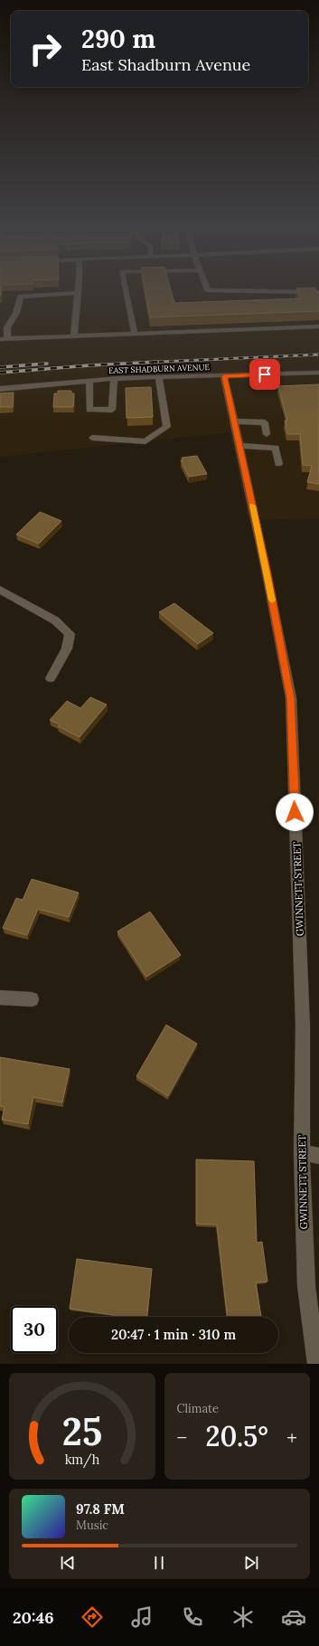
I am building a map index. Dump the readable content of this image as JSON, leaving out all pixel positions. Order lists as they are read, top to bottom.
{
  "streets": {
    "street": ["EAST SHADBURN AVENUE", "GWINNETT STREET"]
  },
  "crossings": [
    ["EAST SHADBURN AVENUE", "GWINNETT STREET"]
  ],
  "page": {
    "turn": ["290 m", "East Shadburn Avenue"],
    "limit": "30",
    "trip": "20:47 · 1 min · 310 m",
    "tile": "Climate",
    "heat": ["−", "20.5°", "+"],
    "song": ["97.8 FM", "Music"],
    "tabs": "20:46",
    "gauge": ["25", "km/h"]
  }
}
